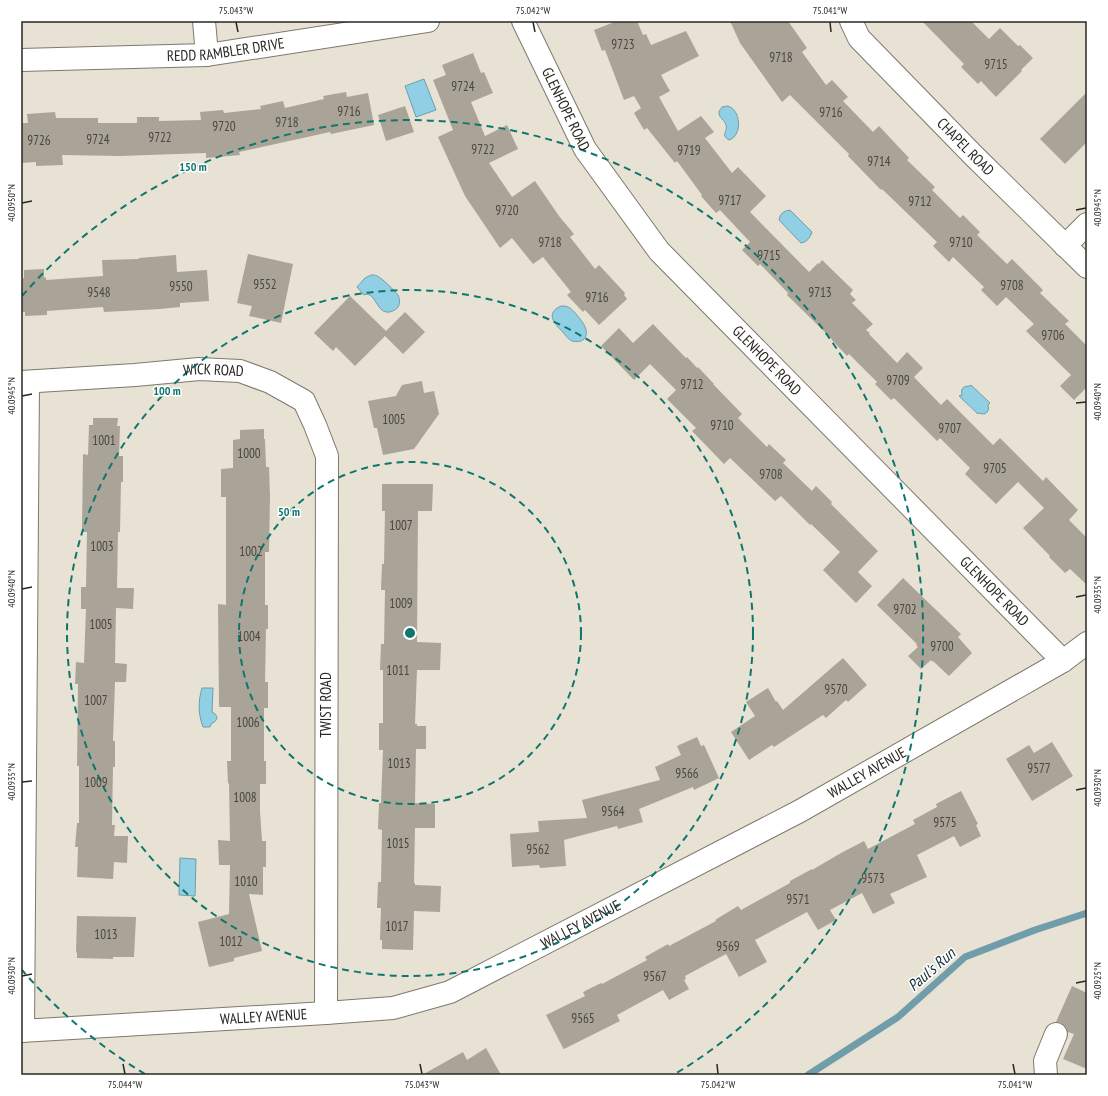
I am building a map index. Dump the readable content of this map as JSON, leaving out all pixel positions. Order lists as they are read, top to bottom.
{
  "streets": {
    "street": [
      "REDD RAMBLER DRIVE",
      "GLENHOPE ROAD",
      "CHAPEL ROAD",
      "WICK ROAD",
      "TWIST ROAD",
      "WALLEY AVENUE"
    ]
  },
  "crossings": [
    ["GLENHOPE ROAD", "WALLEY AVENUE"],
    ["WICK ROAD", "TWIST ROAD"],
    ["TWIST ROAD", "WALLEY AVENUE"]
  ],
  "water": ["Paul's Run"],
  "house_numbers": [
    "9723",
    "9718",
    "9715",
    "9724",
    "9716",
    "9716",
    "9718",
    "9720",
    "9722",
    "9724",
    "9726",
    "9722",
    "9719",
    "9714",
    "9717",
    "9712",
    "9720",
    "9718",
    "9710",
    "9715",
    "9552",
    "9708",
    "9550",
    "9548",
    "9713",
    "9716",
    "9706",
    "9709",
    "9712",
    "1005",
    "9710",
    "9707",
    "1001",
    "1000",
    "9705",
    "9708",
    "1007",
    "1003",
    "1002",
    "1009",
    "9702",
    "1005",
    "1004",
    "9700",
    "1011",
    "9570",
    "1007",
    "1006",
    "1013",
    "9577",
    "9566",
    "1009",
    "1008",
    "9564",
    "9575",
    "1015",
    "9562",
    "9573",
    "1010",
    "9571",
    "1017",
    "1013",
    "1012",
    "9569",
    "9567",
    "9565"
  ],
  "coordinates": [
    "75.043°W",
    "75.042°W",
    "75.041°W",
    "40.0950°N",
    "40.0945°N",
    "40.0940°N",
    "40.0935°N",
    "40.0930°N",
    "40.0925°N",
    "75.044°W"
  ],
  "rings": ["150 m", "100 m", "50 m"]
}
